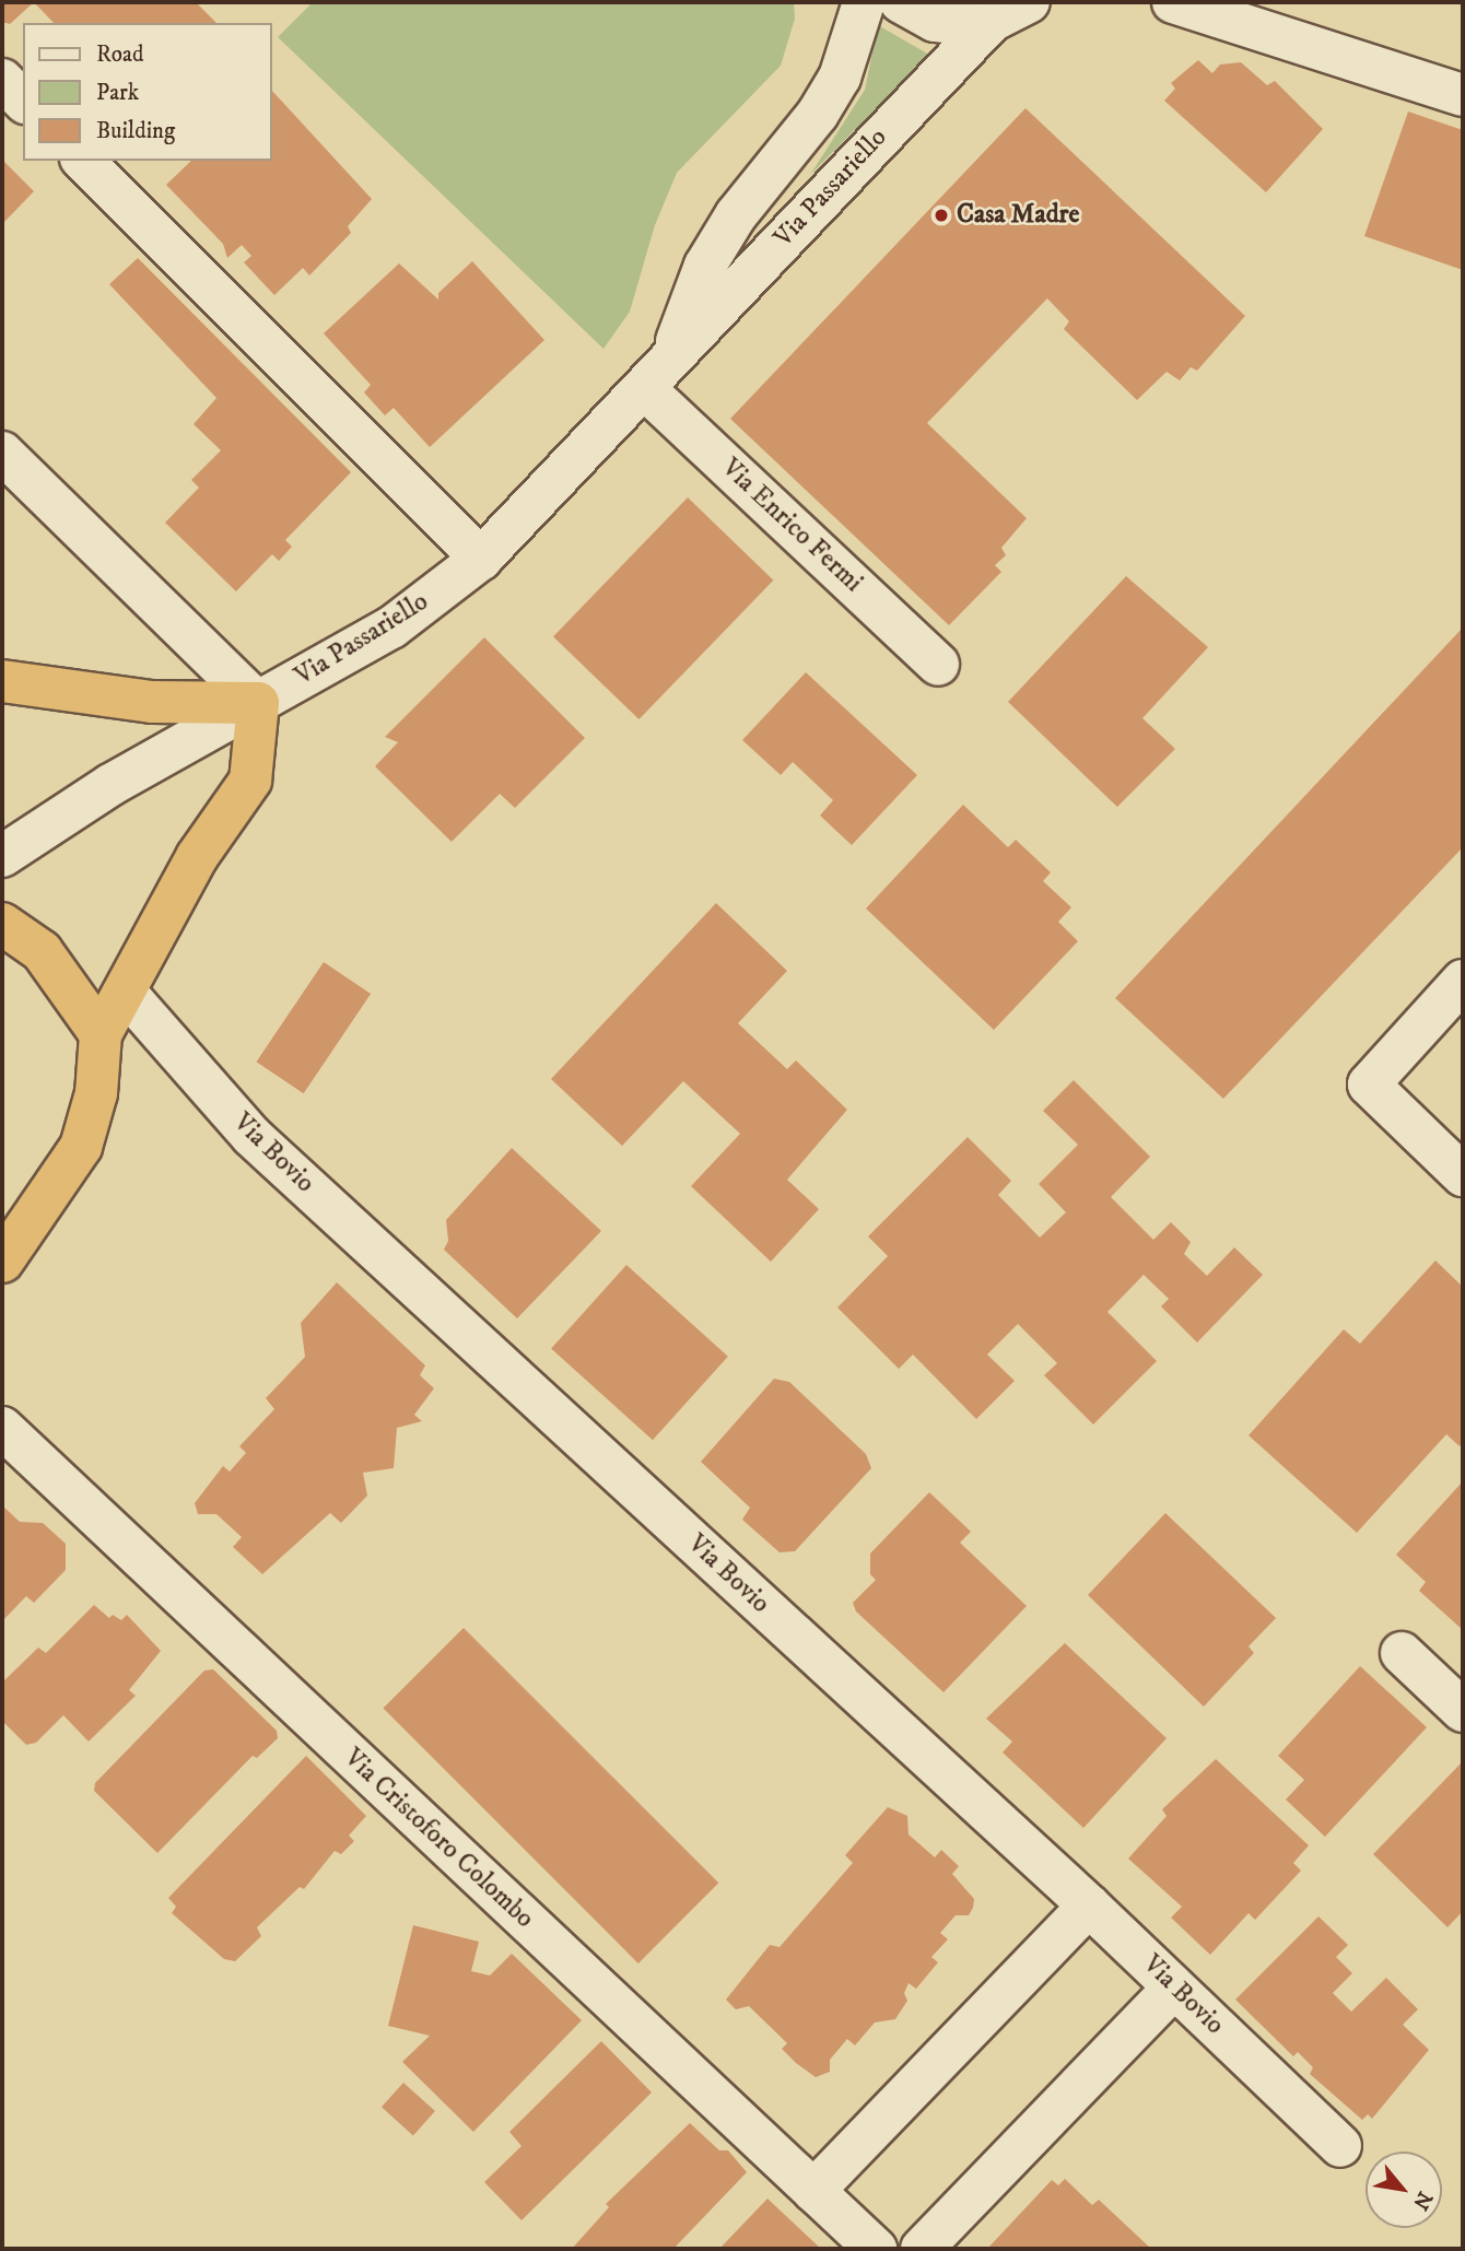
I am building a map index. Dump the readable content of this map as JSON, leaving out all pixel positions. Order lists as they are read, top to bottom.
{
  "streets": {
    "street": [
      "Via Passariello",
      "Via Enrico Fermi",
      "Via Bovio",
      "Via Cristoforo Colombo"
    ]
  },
  "crossings": [
    ["Via Passariello", "Via Enrico Fermi"]
  ],
  "places": ["Casa Madre"],
  "legend": ["Road", "Park", "Building"],
  "north": "bottom right"
}
